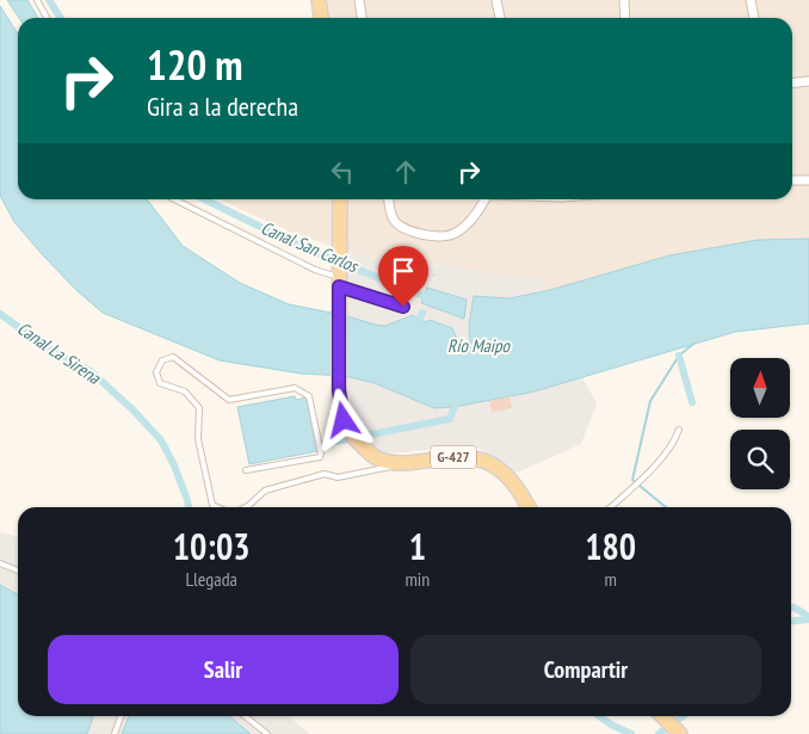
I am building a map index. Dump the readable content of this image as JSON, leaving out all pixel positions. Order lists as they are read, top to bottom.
{
  "streets": {
    "main road": ["G-427"]
  },
  "water": ["Canal San Carlos", "Río Maipo", "Canal La Sirena"],
  "north": "top",
  "page": {
    "turn": ["120 m", "Gira a la derecha"],
    "eta": [
      "10:03",
      "Llegada",
      "1",
      "min",
      "180",
      "m"
    ],
    "buttons": ["Salir", "Compartir"]
  }
}
